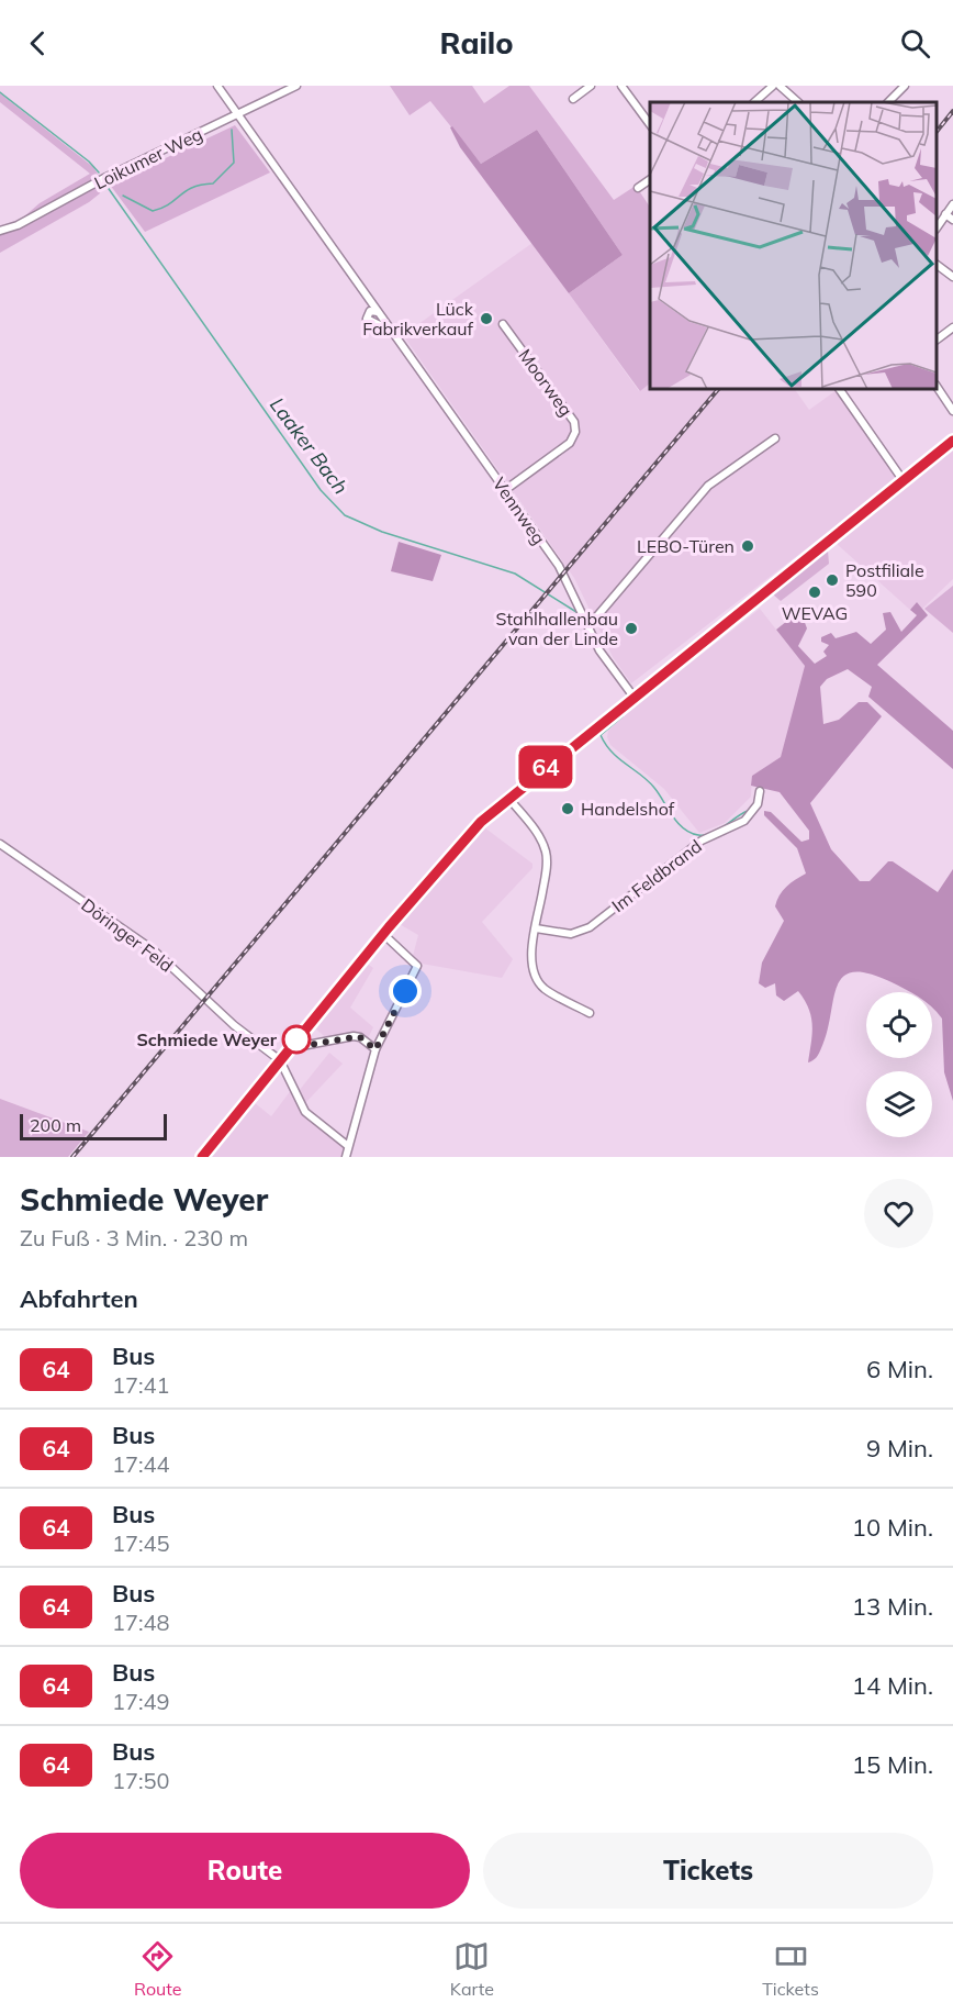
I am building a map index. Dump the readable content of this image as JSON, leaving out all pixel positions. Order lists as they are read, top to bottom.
{
  "streets": {
    "street": [
      "Loikumer Weg",
      "Moorweg",
      "Vennweg",
      "Im Feldbrand",
      "Döringer Feld"
    ]
  },
  "crossings": [
    ["Loikumer Weg", "Vennweg"],
    ["Moorweg", "Vennweg"]
  ],
  "water": ["Laaker Bach"],
  "places": [
    "Lück Fabrikverkauf",
    "LEBO-Türen",
    "Postfiliale 590",
    "WEVAG",
    "Stahlhallenbau van der Linde",
    "Handelshof",
    "Schmiede Weyer"
  ],
  "lines": ["bus line 64"],
  "scale_bar": "200 m",
  "page": {
    "header": "Railo",
    "on_map": "64",
    "scale": "200 m",
    "heading": [
      ["Schmiede Weyer", "Zu Fuß · 3 Min. · 230 m"],
      "Abfahrten"
    ],
    "list": [
      {
        "mark": "64",
        "name": "Bus",
        "note": "17:41",
        "value": "6 Min."
      },
      {
        "mark": "64",
        "name": "Bus",
        "note": "17:44",
        "value": "9 Min."
      },
      {
        "mark": "64",
        "name": "Bus",
        "note": "17:45",
        "value": "10 Min."
      },
      {
        "mark": "64",
        "name": "Bus",
        "note": "17:48",
        "value": "13 Min."
      },
      {
        "mark": "64",
        "name": "Bus",
        "note": "17:49",
        "value": "14 Min."
      },
      {
        "mark": "64",
        "name": "Bus",
        "note": "17:50",
        "value": "15 Min."
      }
    ],
    "buttons": ["Route", "Tickets"],
    "tabs": ["Route", "Karte", "Tickets"]
  }
}
